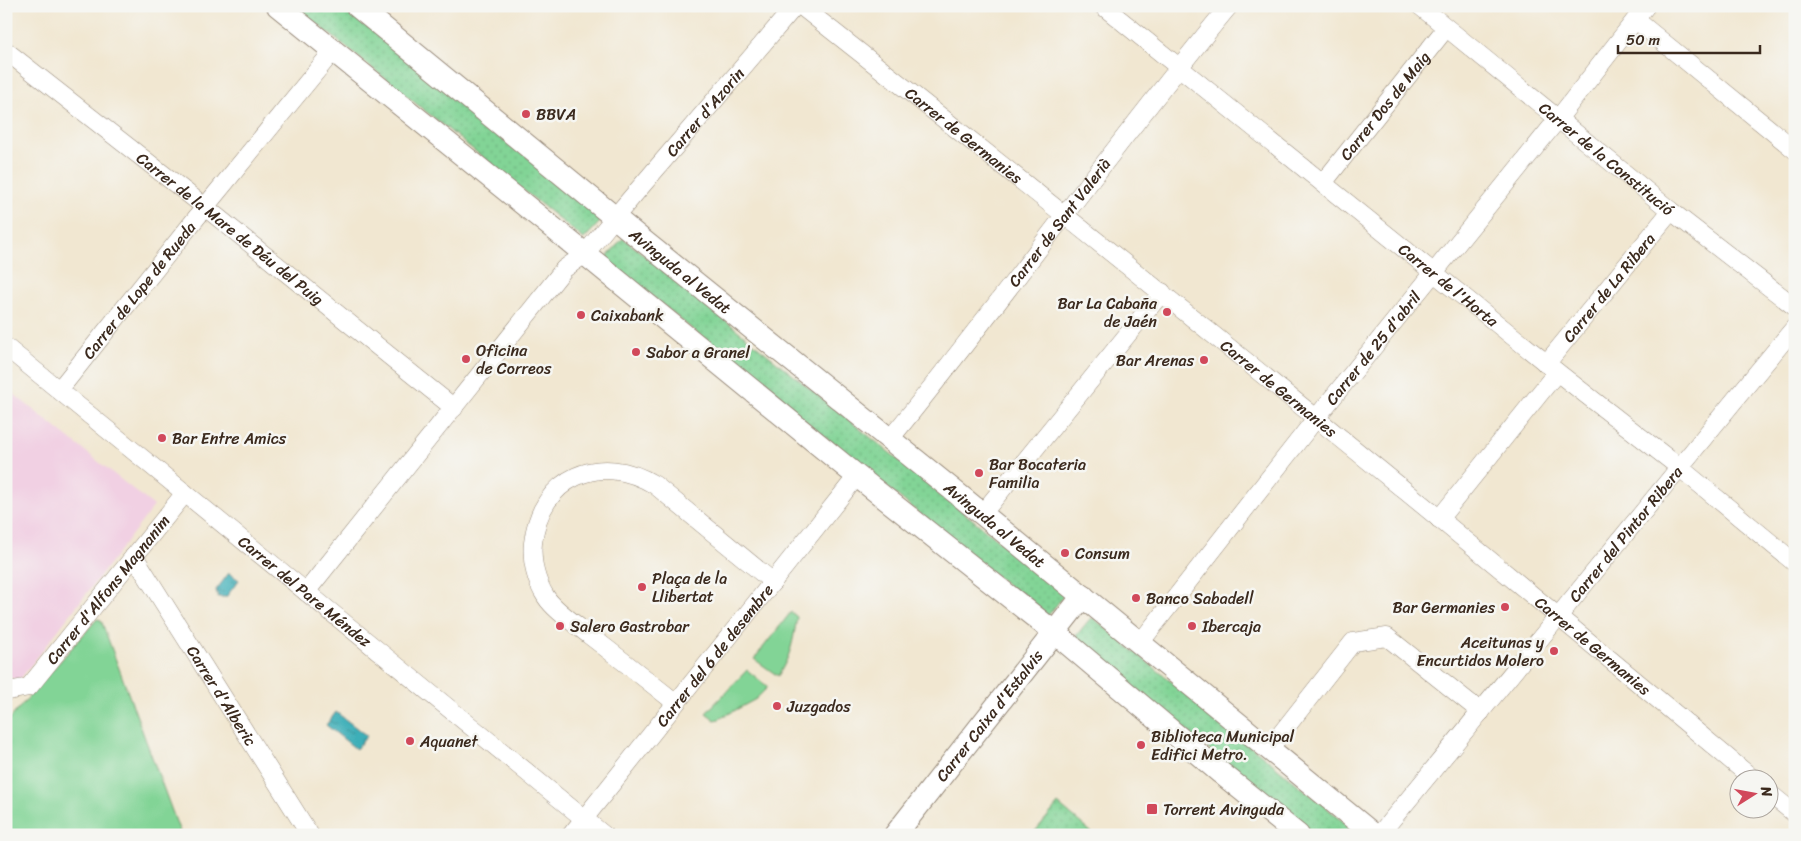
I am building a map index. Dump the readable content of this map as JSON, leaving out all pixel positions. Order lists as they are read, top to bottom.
{
  "streets": {
    "street": [
      "Carrer Dos de Maig",
      "Carrer d'Azorin",
      "Carrer de Germanies",
      "Carrer de la Constitució",
      "Carrer de Sant Valerià",
      "Carrer de la Mare de Déu del Puig",
      "Avinguda al Vedat",
      "Carrer de l'Horta",
      "Carrer de La Ribera",
      "Carrer de Lope de Rueda",
      "Carrer de 25 d'abril",
      "Carrer del Pintor Ribera",
      "Carrer d'Alfons Magnanim",
      "Carrer del Pare Méndez",
      "Carrer del 6 de desembre",
      "Carrer d'Alberic",
      "Carrer Caixa d'Estalvis"
    ]
  },
  "crossings": [
    ["Carrer Dos de Maig", "Carrer de la Constitució"],
    ["Carrer Dos de Maig", "Carrer de l'Horta"],
    ["Carrer d'Azorin", "Avinguda al Vedat"],
    ["Carrer de Germanies", "Carrer de Sant Valerià"],
    ["Carrer de Germanies", "Carrer de La Ribera"],
    ["Carrer de Germanies", "Carrer de 25 d'abril"],
    ["Carrer de Germanies", "Carrer del Pintor Ribera"],
    ["Carrer de la Constitució", "Carrer de La Ribera"],
    ["Carrer de la Constitució", "Carrer de 25 d'abril"],
    ["Carrer de Sant Valerià", "Avinguda al Vedat"],
    ["Carrer de Sant Valerià", "Carrer de l'Horta"],
    ["Carrer de la Mare de Déu del Puig", "Avinguda al Vedat"],
    ["Carrer de la Mare de Déu del Puig", "Carrer de Lope de Rueda"],
    ["Avinguda al Vedat", "Carrer de 25 d'abril"],
    ["Avinguda al Vedat", "Carrer del Pare Méndez"],
    ["Avinguda al Vedat", "Carrer Caixa d'Estalvis"],
    ["Carrer de l'Horta", "Carrer de La Ribera"],
    ["Carrer de l'Horta", "Carrer de 25 d'abril"],
    ["Carrer de l'Horta", "Carrer del Pintor Ribera"],
    ["Carrer de Lope de Rueda", "Carrer del Pare Méndez"],
    ["Carrer d'Alfons Magnanim", "Carrer del Pare Méndez"],
    ["Carrer d'Alfons Magnanim", "Carrer d'Alberic"],
    ["Carrer del Pare Méndez", "Carrer del 6 de desembre"]
  ],
  "places": {
    "other": [
      "BBVA",
      "Bar La Cabaña de Jaén",
      "Caixabank",
      "Sabor a Granel",
      "Oficina de Correos",
      "Bar Arenas",
      "Bar Entre Amics",
      "Bar Bocateria Familia",
      "Consum",
      "Plaça de la Llibertat",
      "Banco Sabadell",
      "Bar Germanies",
      "Salero Gastrobar",
      "Ibercaja",
      "Aceitunas y Encurtidos Molero",
      "Juzgados",
      "Aquanet",
      "Biblioteca Municipal Edifici Metro."
    ],
    "transit": ["Torrent Avinguda"]
  },
  "scale_bar": "50 m",
  "north": "right"
}
